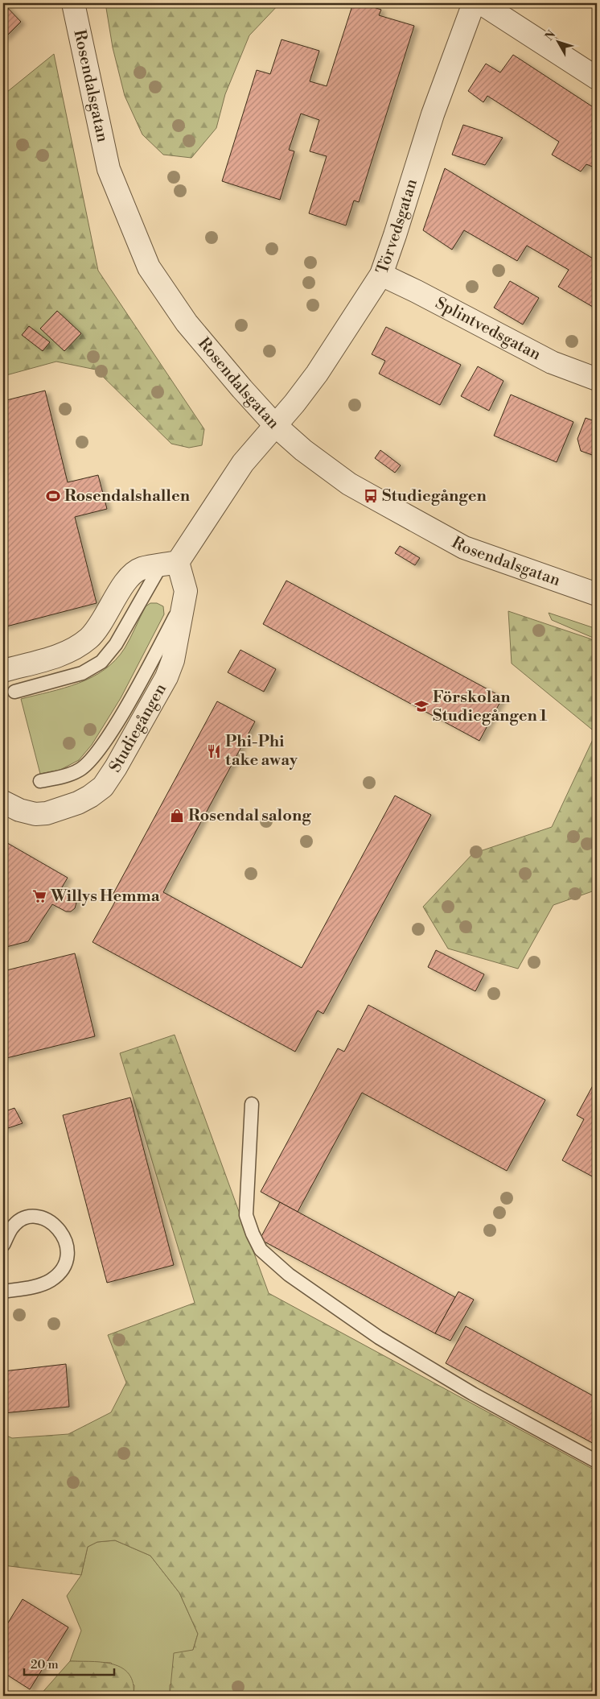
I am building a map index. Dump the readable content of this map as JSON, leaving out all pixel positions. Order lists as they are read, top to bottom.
{
  "streets": {
    "street": [
      "Rosendalsgatan",
      "Törvedsgatan",
      "Splintvedsgatan",
      "Studiegången"
    ]
  },
  "crossings": [
    ["Rosendalsgatan", "Törvedsgatan"],
    ["Törvedsgatan", "Splintvedsgatan"]
  ],
  "places": {
    "sports": ["Rosendalshallen"],
    "bus stop": ["Studiegången"],
    "school or university": ["Förskolan Studiegången 1"],
    "restaurant": ["Phi-Phi take away"],
    "shop": ["Rosendal salong"],
    "supermarket": ["Willys Hemma"]
  },
  "scale_bar": "20 m",
  "north": "top left"
}
